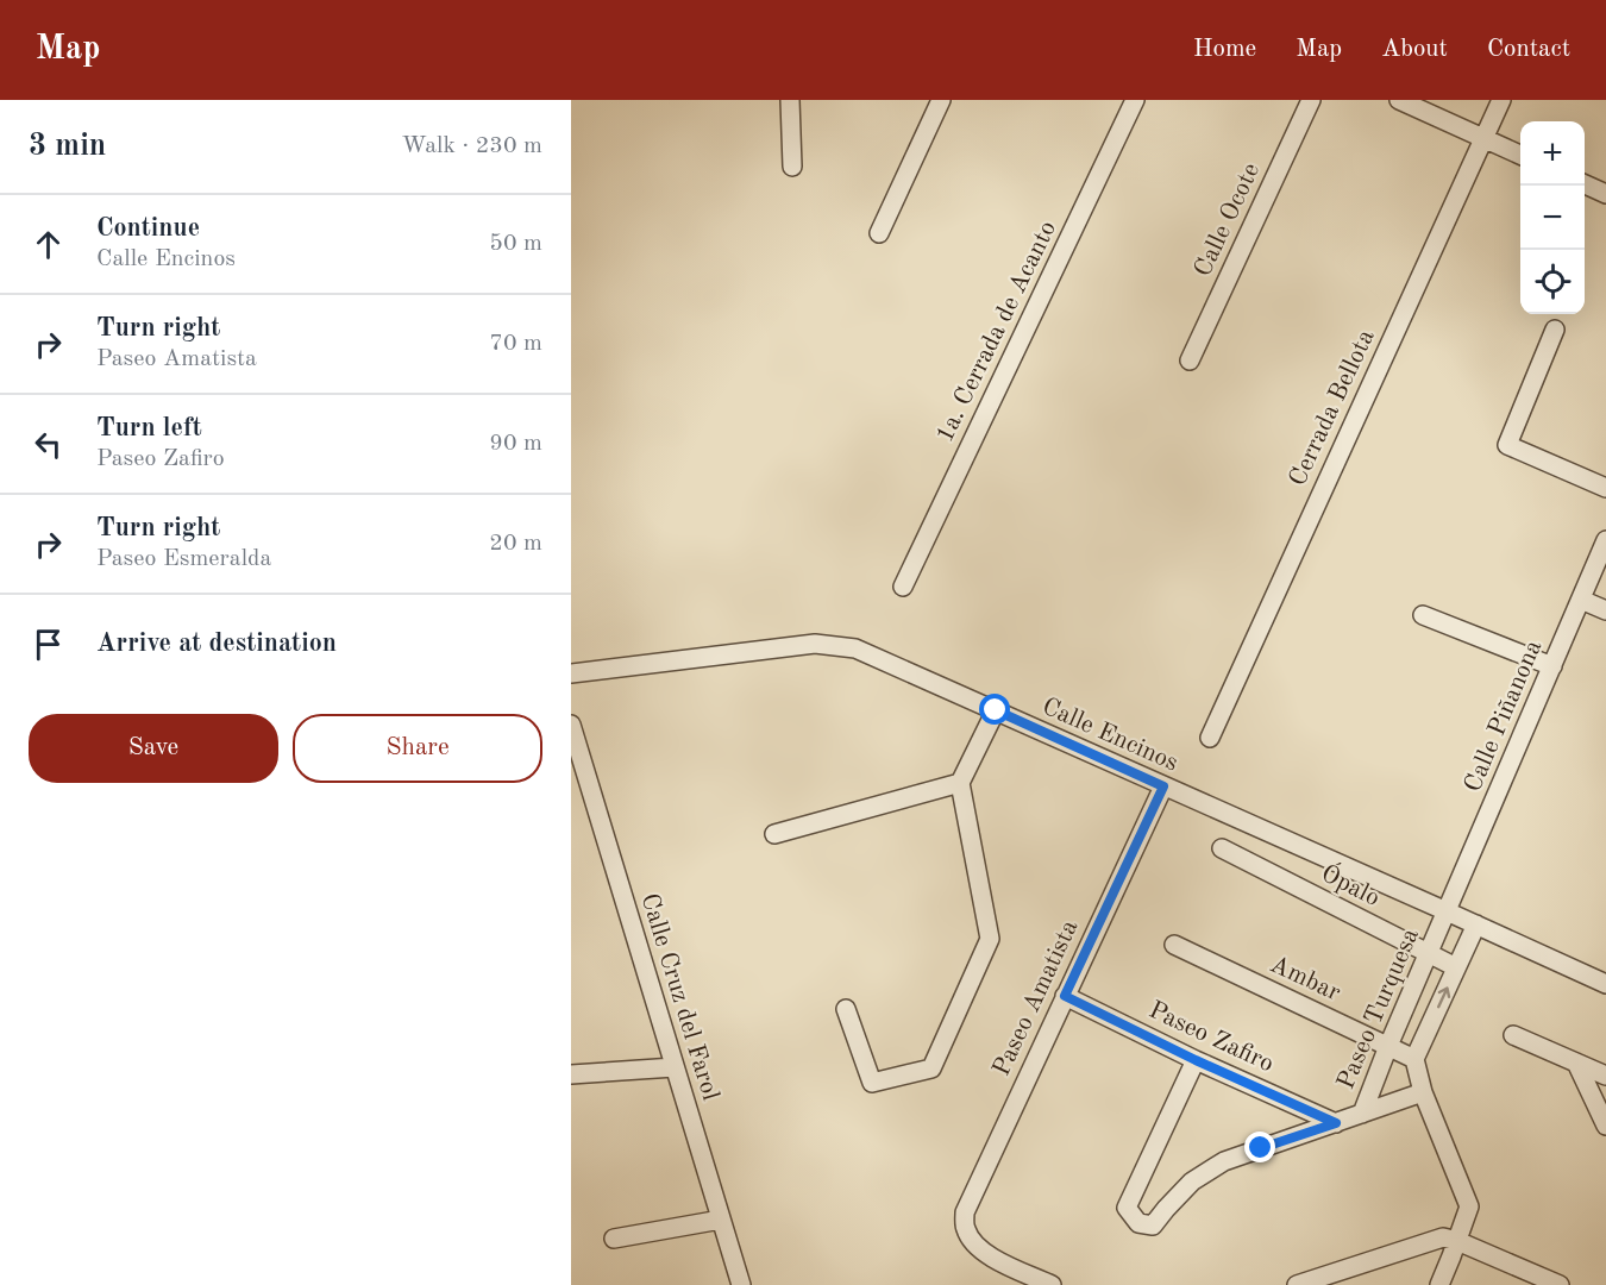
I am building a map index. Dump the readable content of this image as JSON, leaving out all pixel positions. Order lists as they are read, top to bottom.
{
  "streets": {
    "street": [
      "Calle Ocote",
      "1a. Cerrada de Acanto",
      "Cerrada Bellota",
      "Calle Piñanona",
      "Calle Encinos",
      "Ópalo",
      "Ambar",
      "Calle Cruz del Farol",
      "Paseo Amatista",
      "Paseo Turquesa",
      "Paseo Zafiro"
    ]
  },
  "crossings": [
    ["Calle Piñanona", "Calle Encinos"],
    ["Calle Piñanona", "Paseo Turquesa"],
    ["Calle Encinos", "Paseo Amatista"],
    ["Calle Encinos", "Paseo Turquesa"],
    ["Ópalo", "Paseo Turquesa"],
    ["Ambar", "Paseo Turquesa"],
    ["Paseo Amatista", "Paseo Zafiro"]
  ],
  "page": {
    "header": "Map",
    "nav": [
      "Home",
      "Map",
      "About",
      "Contact"
    ],
    "heading": ["3 min", "Walk · 230 m"],
    "map_buttons": ["+", "−"],
    "list": [
      ["Continue", "Calle Encinos", "50 m"],
      ["Turn right", "Paseo Amatista", "70 m"],
      ["Turn left", "Paseo Zafiro", "90 m"],
      ["Turn right", "Paseo Esmeralda", "20 m"],
      "Arrive at destination"
    ],
    "buttons": ["Save", "Share"]
  }
}
